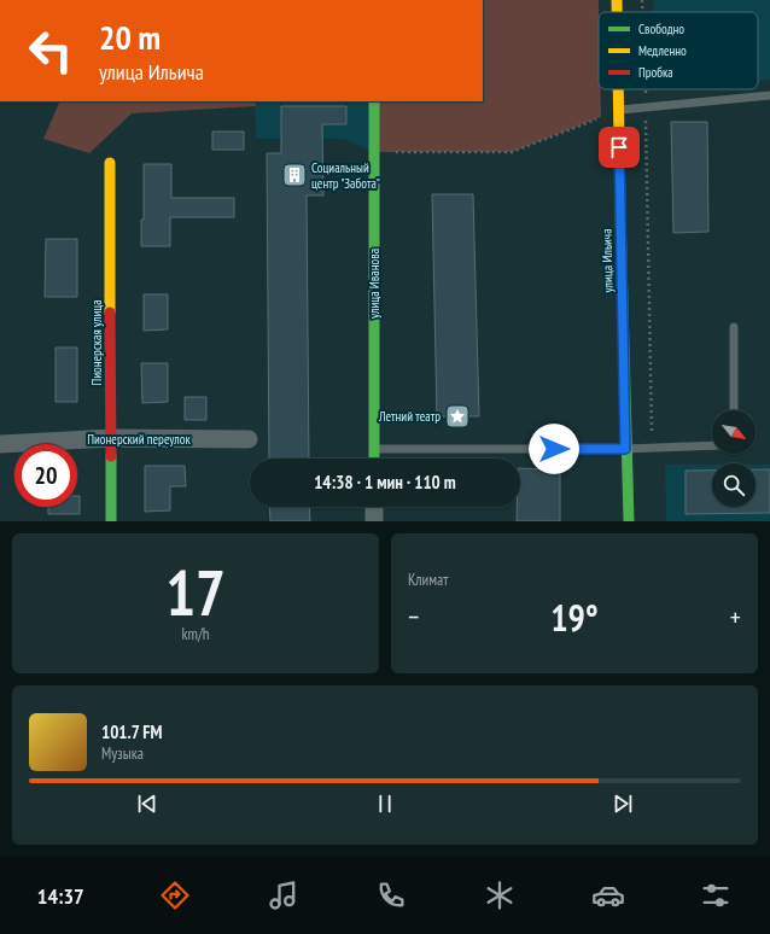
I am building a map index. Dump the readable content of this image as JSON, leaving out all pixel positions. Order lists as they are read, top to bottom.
{
  "streets": {
    "street": [
      "улица Ильича",
      "улица Иванова",
      "Пионерская улица",
      "Пионерский переулок"
    ]
  },
  "crossings": [
    ["Пионерская улица", "Пионерский переулок"]
  ],
  "places": {
    "building": ["Социальный центр \"Забота\""],
    "place": ["Летний театр"]
  },
  "legend": ["Свободно", "Медленно", "Пробка"],
  "north": "bottom right",
  "page": {
    "turn": ["20 m", "улица Ильича"],
    "limit": "20",
    "trip": "14:38 · 1 мин · 110 m",
    "tile": [
      ["17", "km/h"],
      "Климат"
    ],
    "heat": ["−", "19°", "+"],
    "song": ["101.7 FM", "Музыка"],
    "tabs": "14:37"
  }
}
